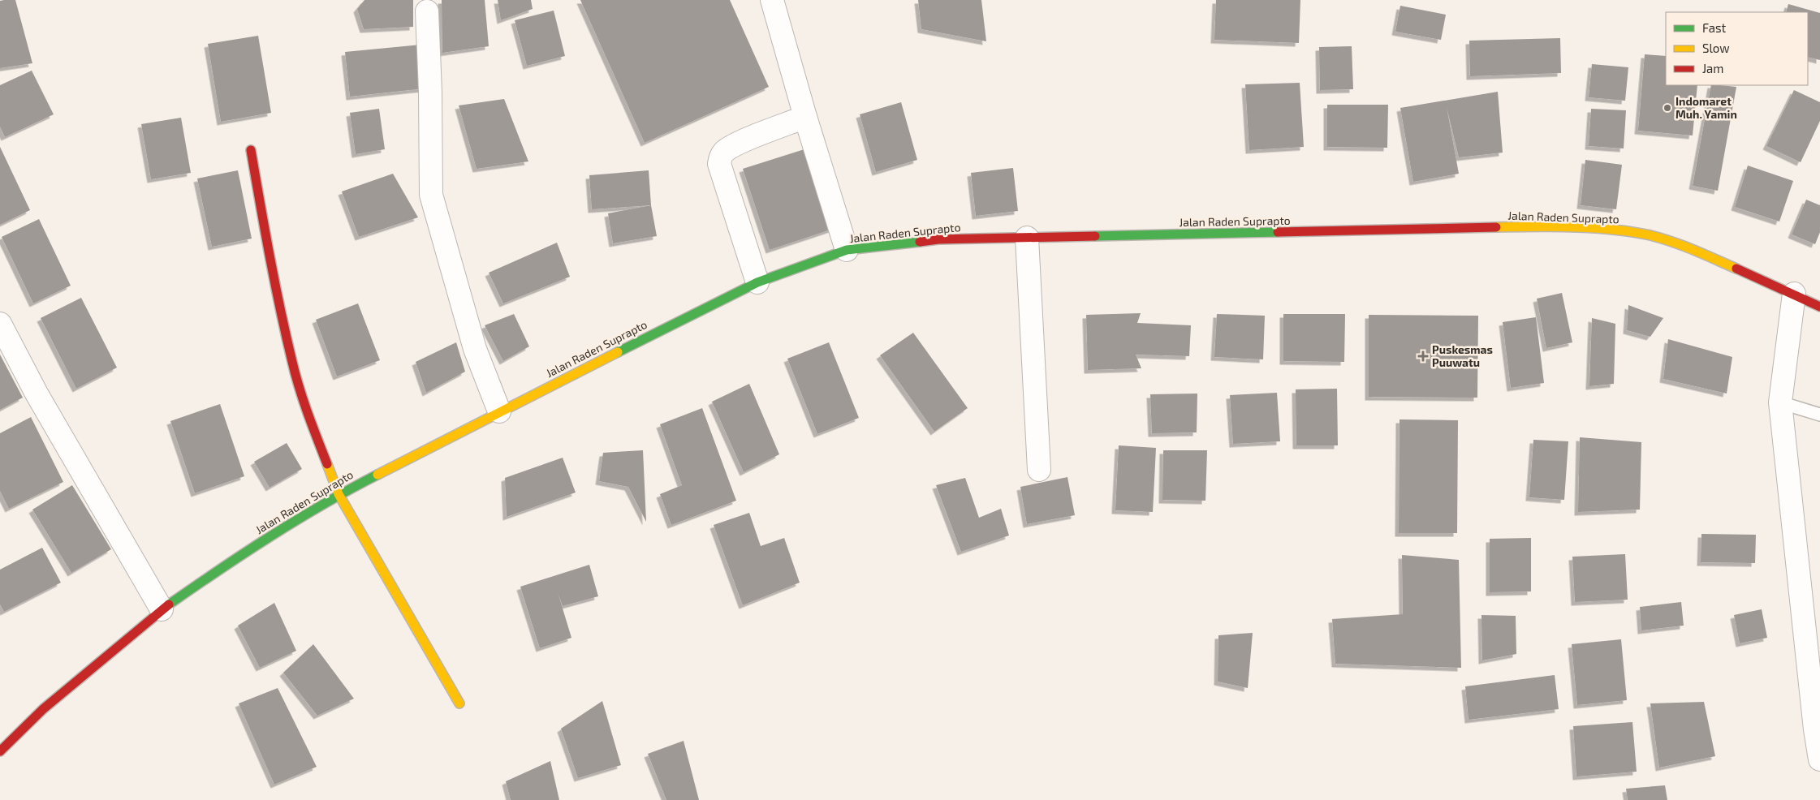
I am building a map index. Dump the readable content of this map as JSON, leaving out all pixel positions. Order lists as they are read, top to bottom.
{
  "streets": {
    "main road": ["Jalan Raden Suprapto"]
  },
  "places": {
    "other": ["Indomaret Muh. Yamin"],
    "health": ["Puskesmas Puuwatu"]
  },
  "legend": ["Fast", "Slow", "Jam"]
}
